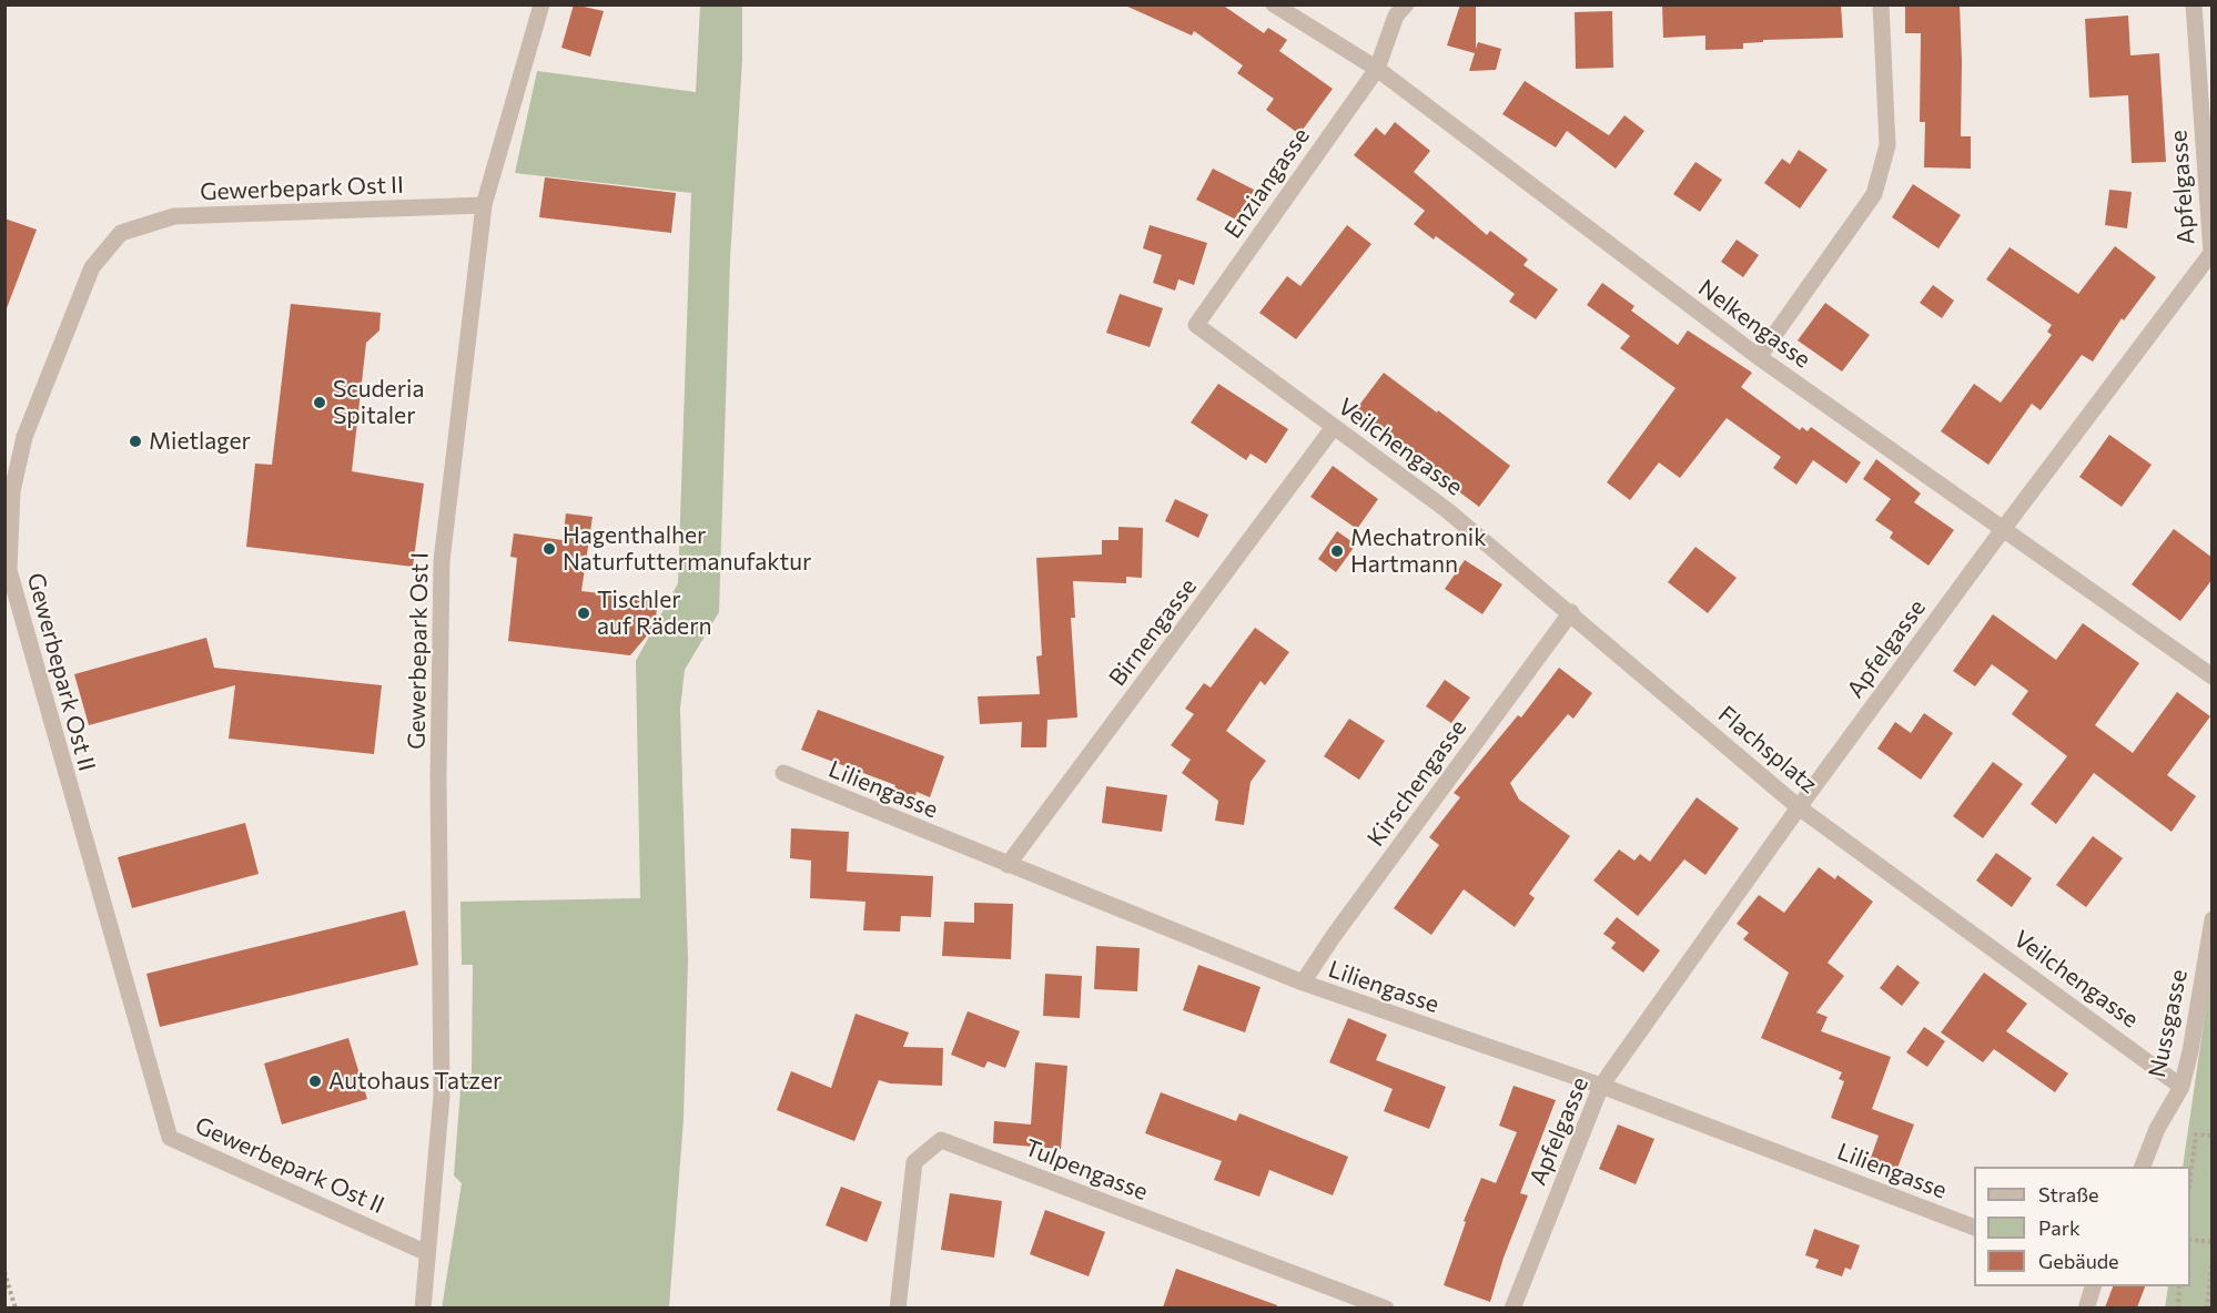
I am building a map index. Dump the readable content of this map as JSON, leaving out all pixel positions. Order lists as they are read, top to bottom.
{
  "streets": {
    "street": [
      "Enziangasse",
      "Apfelgasse",
      "Gewerbepark Ost II",
      "Nelkengasse",
      "Veilchengasse",
      "Birnengasse",
      "Gewerbepark Ost I",
      "Flachsplatz",
      "Kirschengasse",
      "Liliengasse",
      "Nussgasse",
      "Tulpengasse"
    ]
  },
  "crossings": [
    ["Enziangasse", "Nelkengasse"],
    ["Enziangasse", "Veilchengasse"],
    ["Apfelgasse", "Nelkengasse"],
    ["Apfelgasse", "Flachsplatz"],
    ["Apfelgasse", "Liliengasse"],
    ["Gewerbepark Ost II", "Gewerbepark Ost I"],
    ["Veilchengasse", "Birnengasse"],
    ["Veilchengasse", "Flachsplatz"],
    ["Veilchengasse", "Kirschengasse"],
    ["Veilchengasse", "Nussgasse"],
    ["Birnengasse", "Liliengasse"],
    ["Flachsplatz", "Kirschengasse"],
    ["Kirschengasse", "Liliengasse"]
  ],
  "places": [
    "Scuderia Spitaler",
    "Mietlager",
    "Hagenthalher Naturfuttermanufaktur",
    "Mechatronik Hartmann",
    "Tischler auf Rädern",
    "Autohaus Tatzer"
  ],
  "legend": ["Straße", "Park", "Gebäude"]
}
